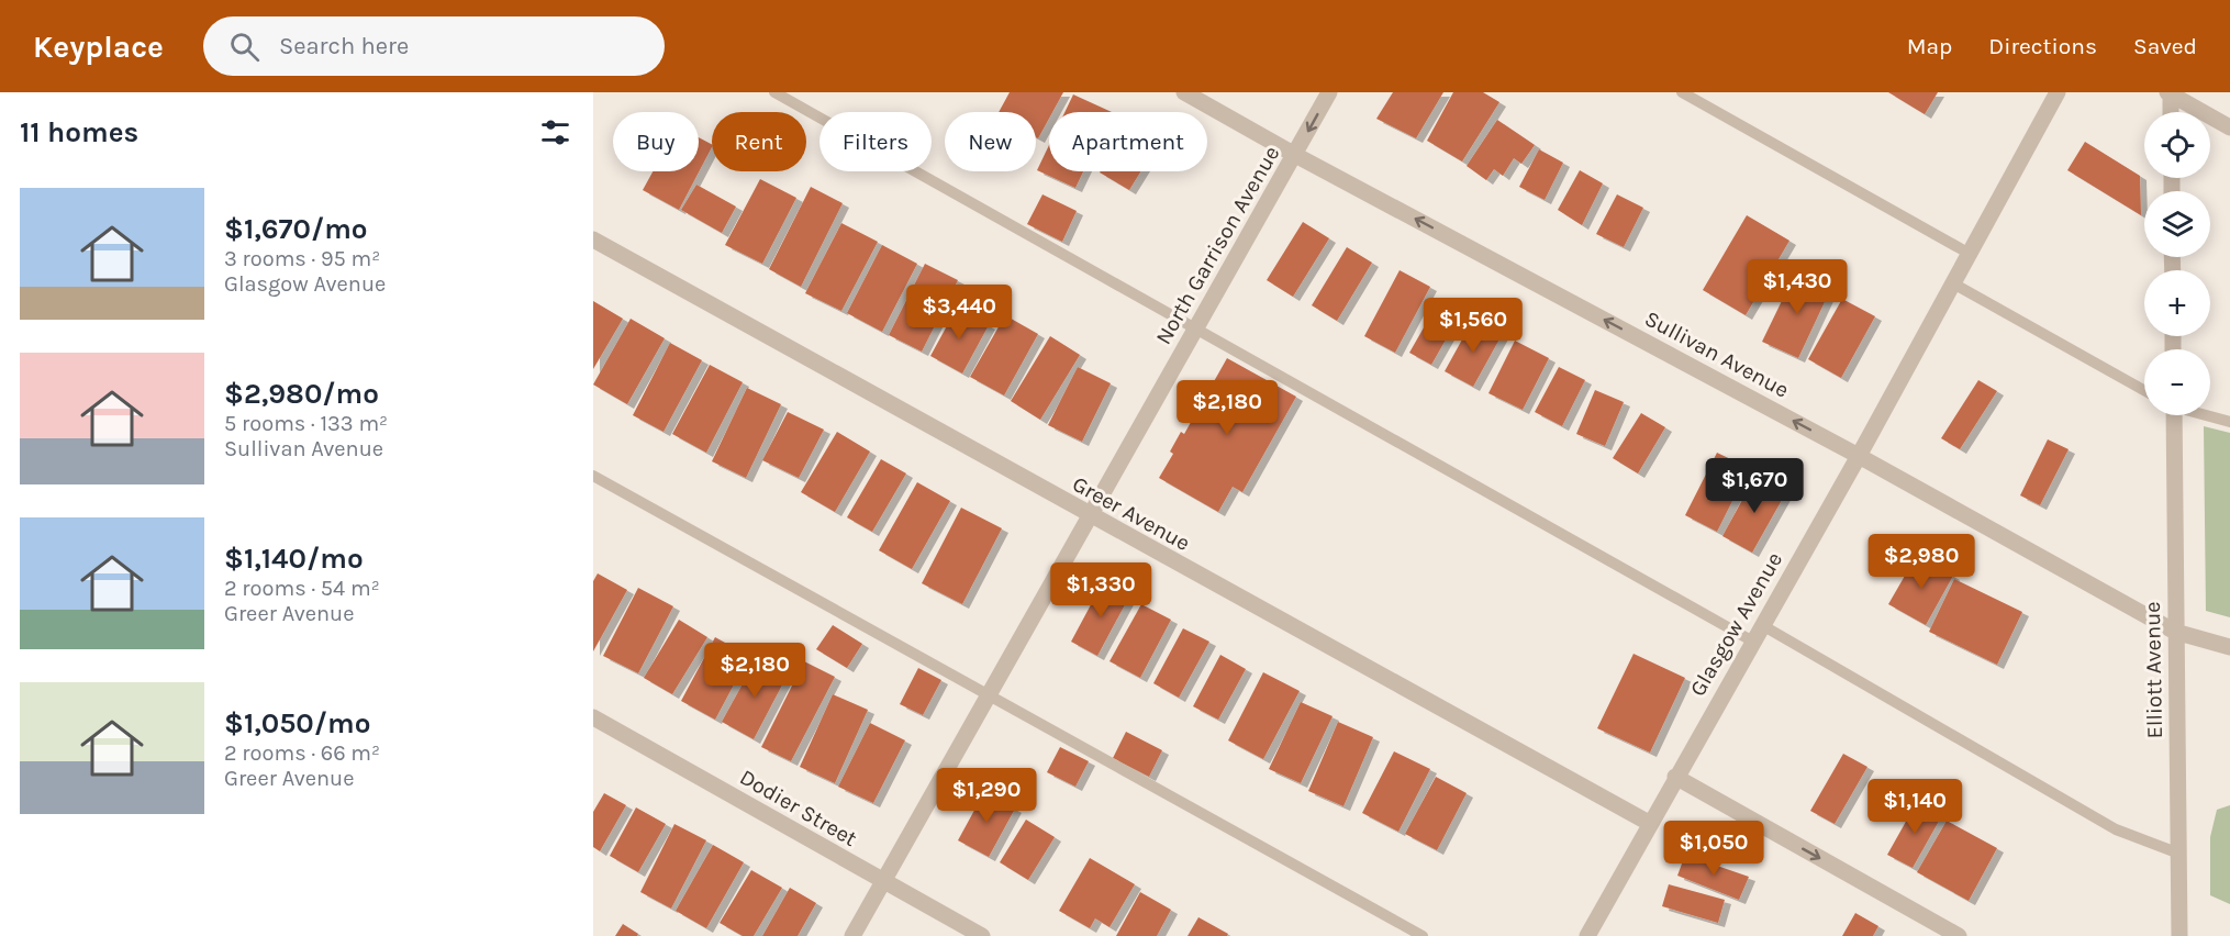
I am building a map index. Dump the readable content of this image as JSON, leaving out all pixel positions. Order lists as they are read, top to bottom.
{
  "streets": {
    "street": [
      "North Garrison Avenue",
      "Sullivan Avenue",
      "Greer Avenue",
      "Glasgow Avenue",
      "Elliott Avenue",
      "Dodier Street"
    ]
  },
  "crossings": [
    ["North Garrison Avenue", "Sullivan Avenue"],
    ["North Garrison Avenue", "Greer Avenue"],
    ["North Garrison Avenue", "Dodier Street"],
    ["Sullivan Avenue", "Glasgow Avenue"],
    ["Sullivan Avenue", "Elliott Avenue"],
    ["Greer Avenue", "Glasgow Avenue"]
  ],
  "one_way": ["Sullivan Avenue"],
  "page": {
    "header": "Keyplace",
    "search": "Search here",
    "nav": ["Map", "Directions", "Saved"],
    "heading": "11 homes",
    "map_buttons": ["+", "−"],
    "chip": [
      "Buy",
      "Rent",
      "Filters",
      "New",
      "Apartment"
    ],
    "list": [
      {
        "name": "$1,670/mo",
        "note": "3 rooms · 95 m² · Glasgow Avenue"
      },
      {
        "name": "$2,980/mo",
        "note": "5 rooms · 133 m² · Sullivan Avenue"
      },
      {
        "name": "$1,140/mo",
        "note": "2 rooms · 54 m² · Greer Avenue"
      },
      {
        "name": "$1,050/mo",
        "note": "2 rooms · 66 m² · Greer Avenue"
      }
    ],
    "price": [
      "$1,430",
      "$3,440",
      "$1,560",
      "$2,180",
      "$1,670",
      "$2,980",
      "$1,330",
      "$2,180",
      "$1,290",
      "$1,140",
      "$1,050"
    ]
  }
}
